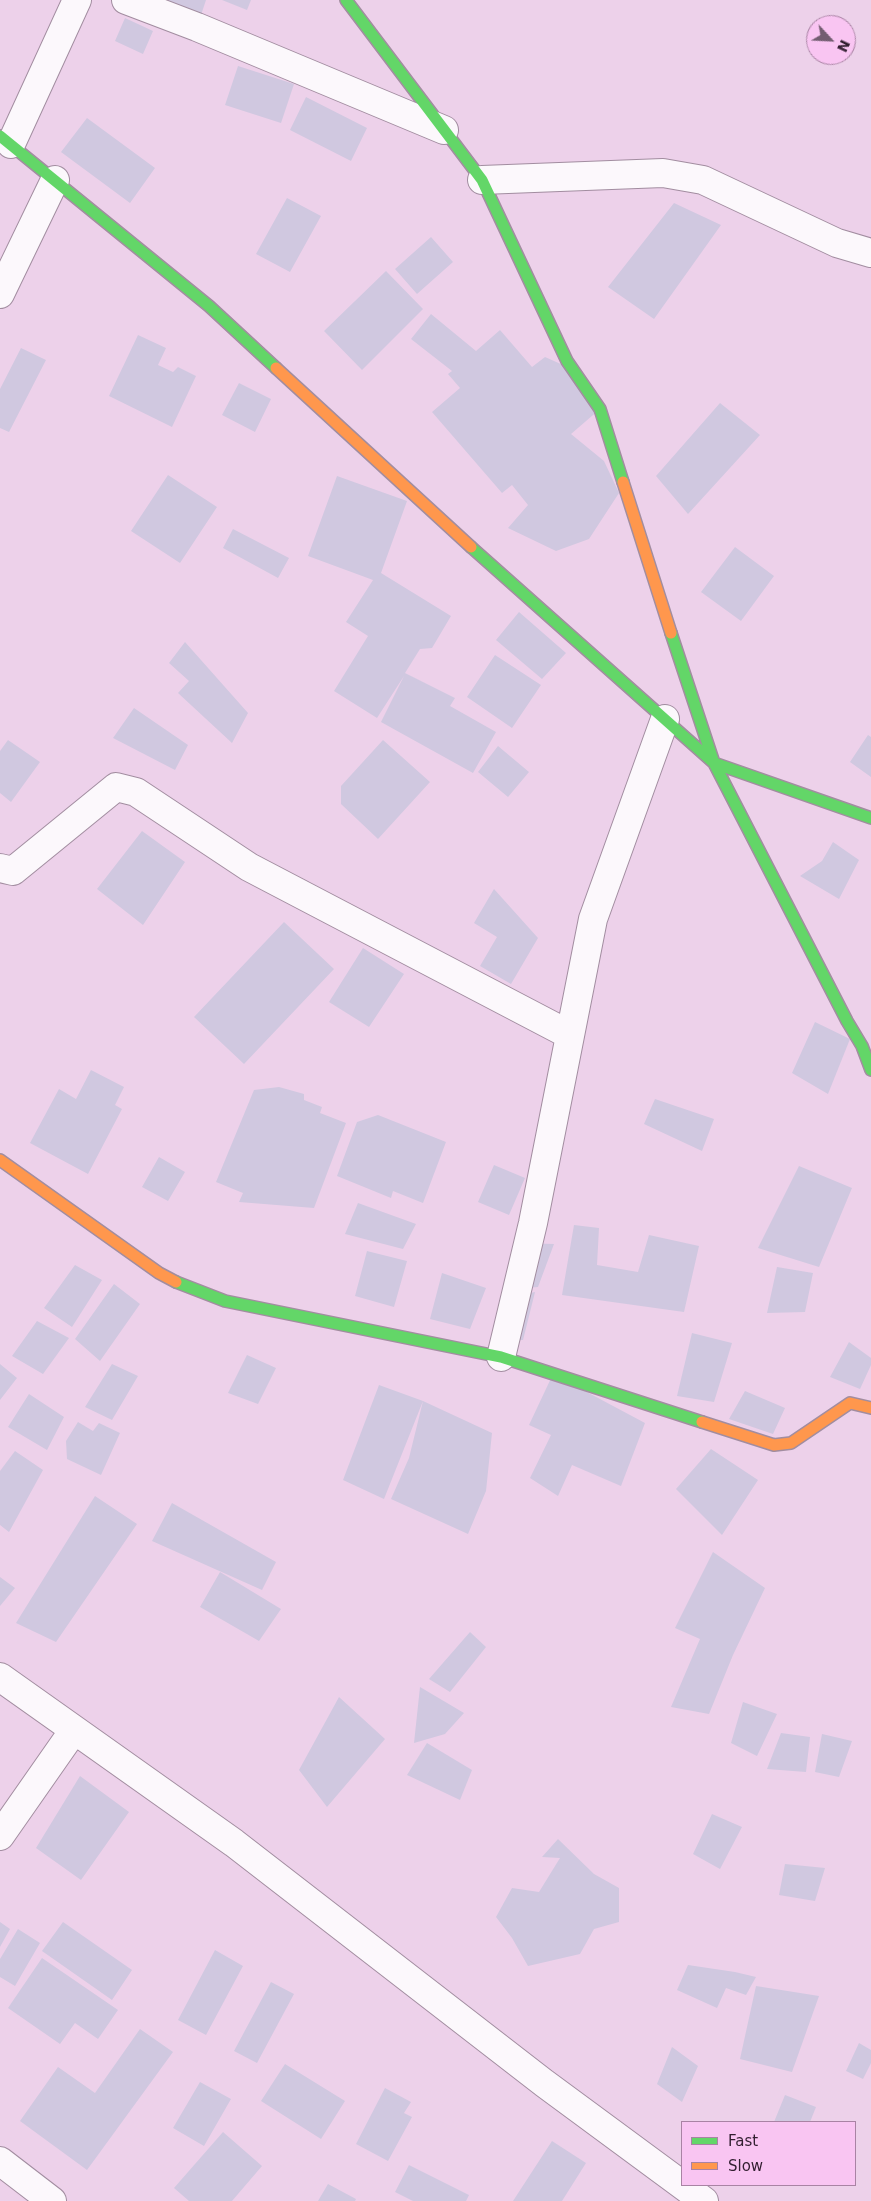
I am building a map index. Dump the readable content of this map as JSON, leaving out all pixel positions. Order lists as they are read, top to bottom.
{
  "legend": ["Fast", "Slow"],
  "north": "bottom right"
}
